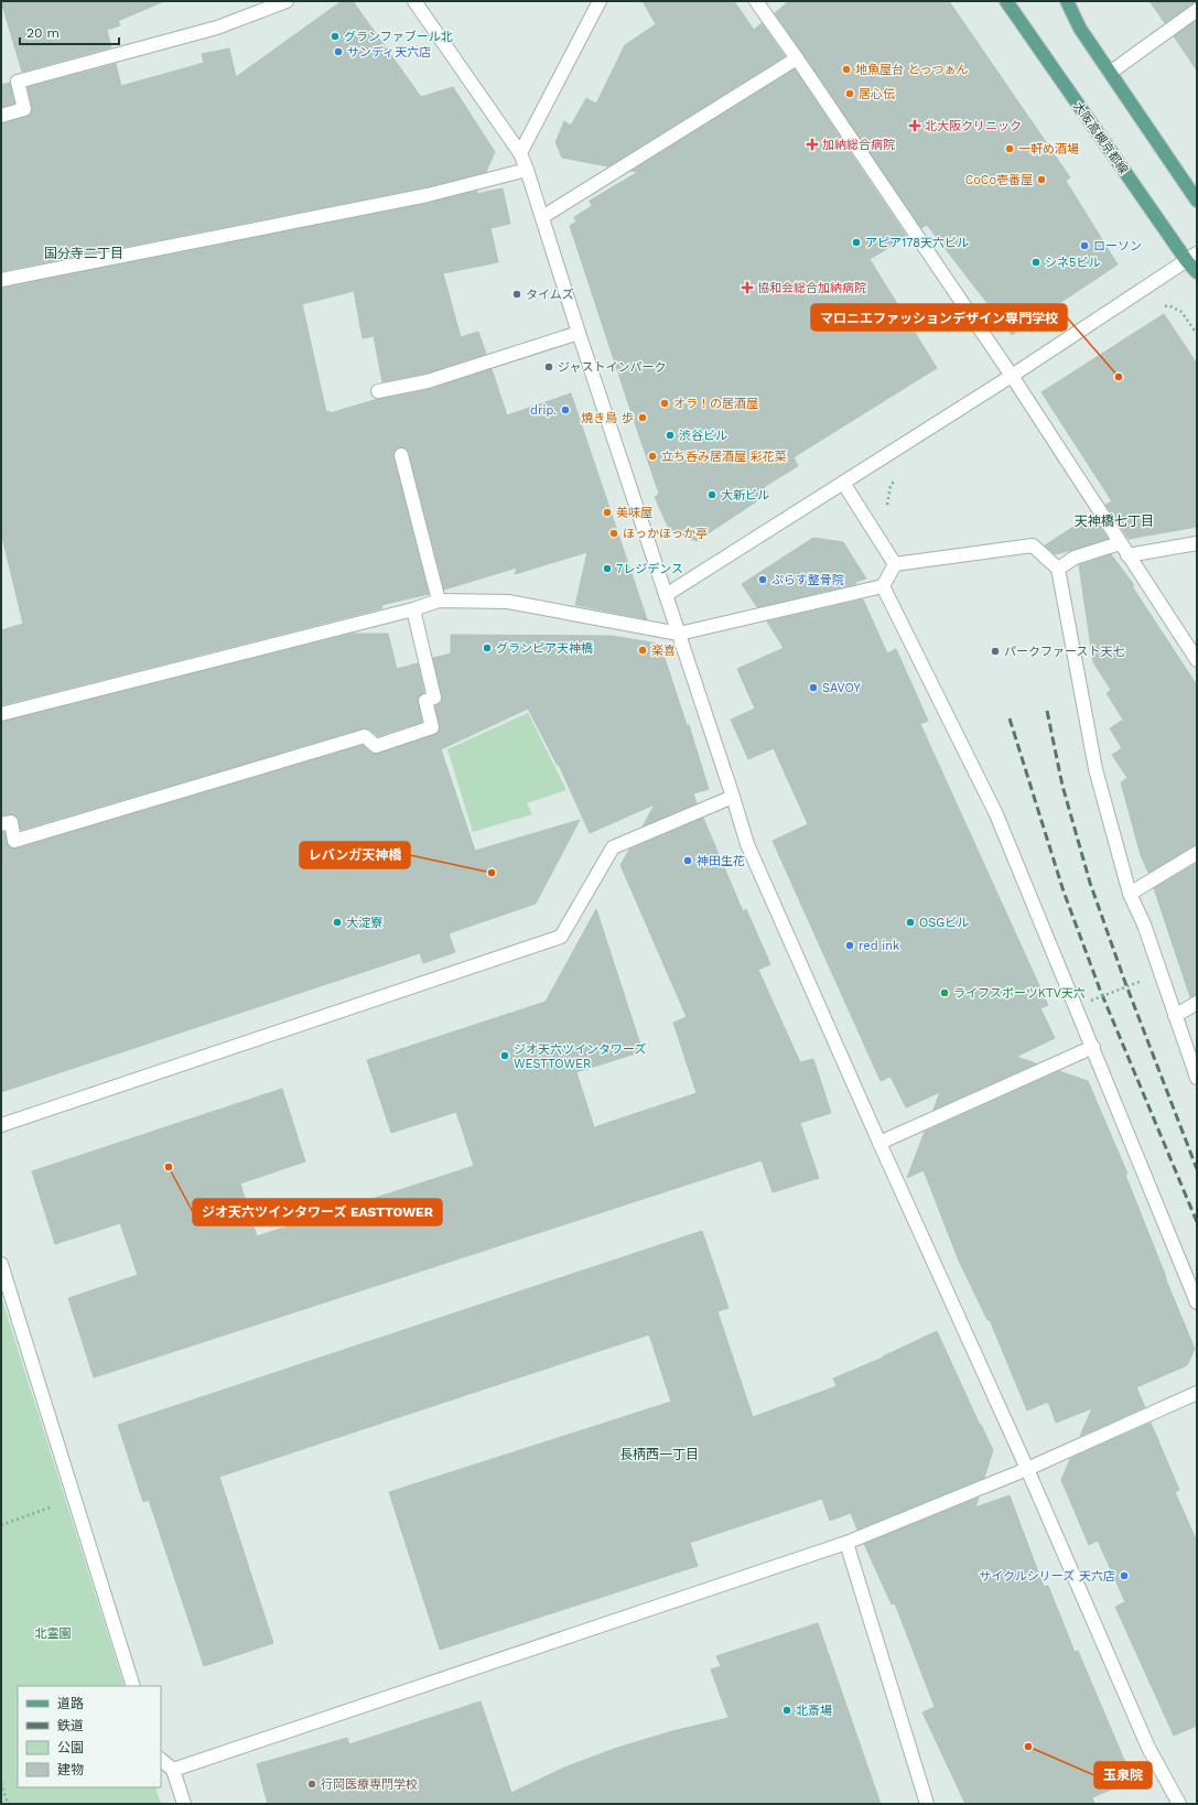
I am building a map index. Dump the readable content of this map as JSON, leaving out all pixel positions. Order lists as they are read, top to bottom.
{
  "streets": {
    "main road": ["大阪高槻京都線"]
  },
  "districts": ["国分寺二丁目", "天神橋七丁目", "長柄西一丁目"],
  "parks": ["北霊園"],
  "places": {
    "other": [
      "グランファブール北",
      "サンディ天六店",
      "地魚屋台 とっつぁん",
      "居心伝",
      "一軒め酒場",
      "CoCo壱番屋",
      "アピア178天六ビル",
      "ローソン",
      "シネ5ビル",
      "タイムズ",
      "ジャストインパーク",
      "マロニエファッションデザイン専門学校",
      "オラ！の居酒屋",
      "drip.",
      "焼き鳥 歩",
      "渋谷ビル",
      "立ち呑み居酒屋 彩花菜",
      "大新ビル",
      "美味屋",
      "ほっかほっか亭",
      "7レジデンス",
      "ぷらす整骨院",
      "グランピア天神橋",
      "楽喜",
      "パークファースト天七",
      "SAVOY",
      "神田生花",
      "レバンガ天神橋",
      "大淀寮",
      "OSGビル",
      "red ink",
      "ライフスポーツKTV天六",
      "ジオ天六ツインタワーズ WESTTOWER",
      "ジオ天六ツインタワーズ EASTTOWER",
      "サイクルシリーズ 天六店",
      "北斎場",
      "玉泉院",
      "行岡医療専門学校"
    ],
    "health": ["北大阪クリニック", "加納総合病院", "協和会総合加納病院"]
  },
  "legend": [
    "道路",
    "鉄道",
    "公園",
    "建物"
  ],
  "scale_bar": "20 m"
}
